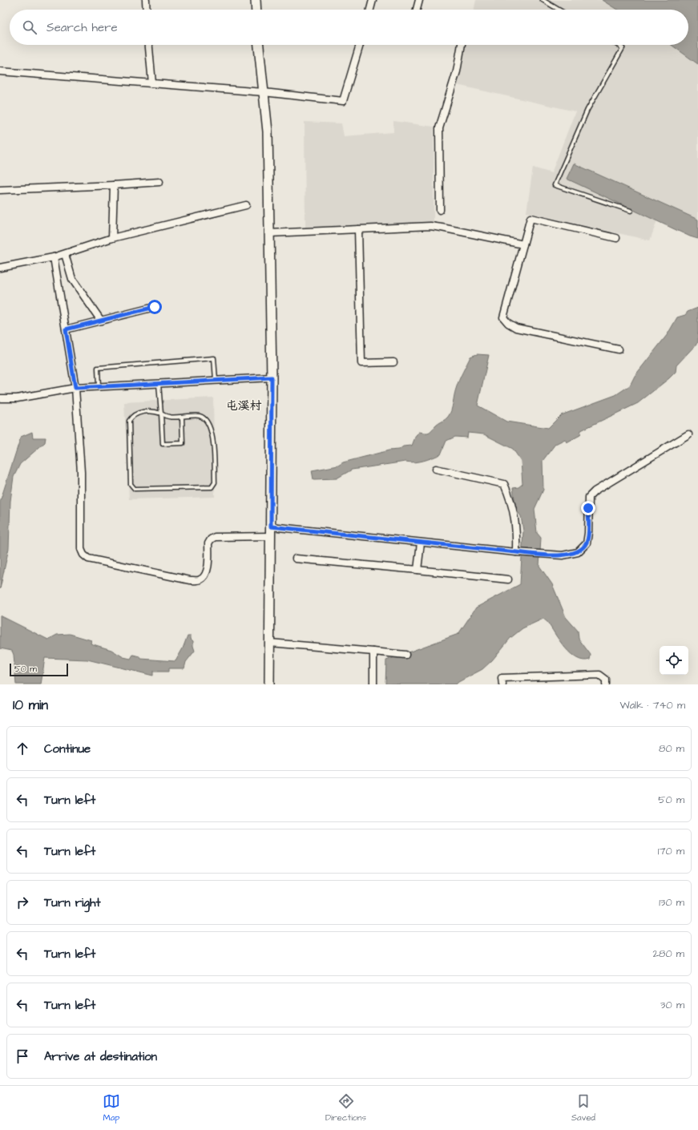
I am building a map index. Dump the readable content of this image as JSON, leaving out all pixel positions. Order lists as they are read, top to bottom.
{
  "districts": ["屯溪村"],
  "scale_bar": "50 m",
  "page": {
    "search": "Search here",
    "scale": "50 m",
    "heading": ["10 min", "Walk · 740 m"],
    "list": [
      ["Continue", "80 m"],
      ["Turn left", "50 m"],
      ["Turn left", "170 m"],
      ["Turn right", "130 m"],
      ["Turn left", "280 m"],
      ["Turn left", "30 m"],
      "Arrive at destination"
    ],
    "nav": ["Map", "Directions", "Saved"]
  }
}
